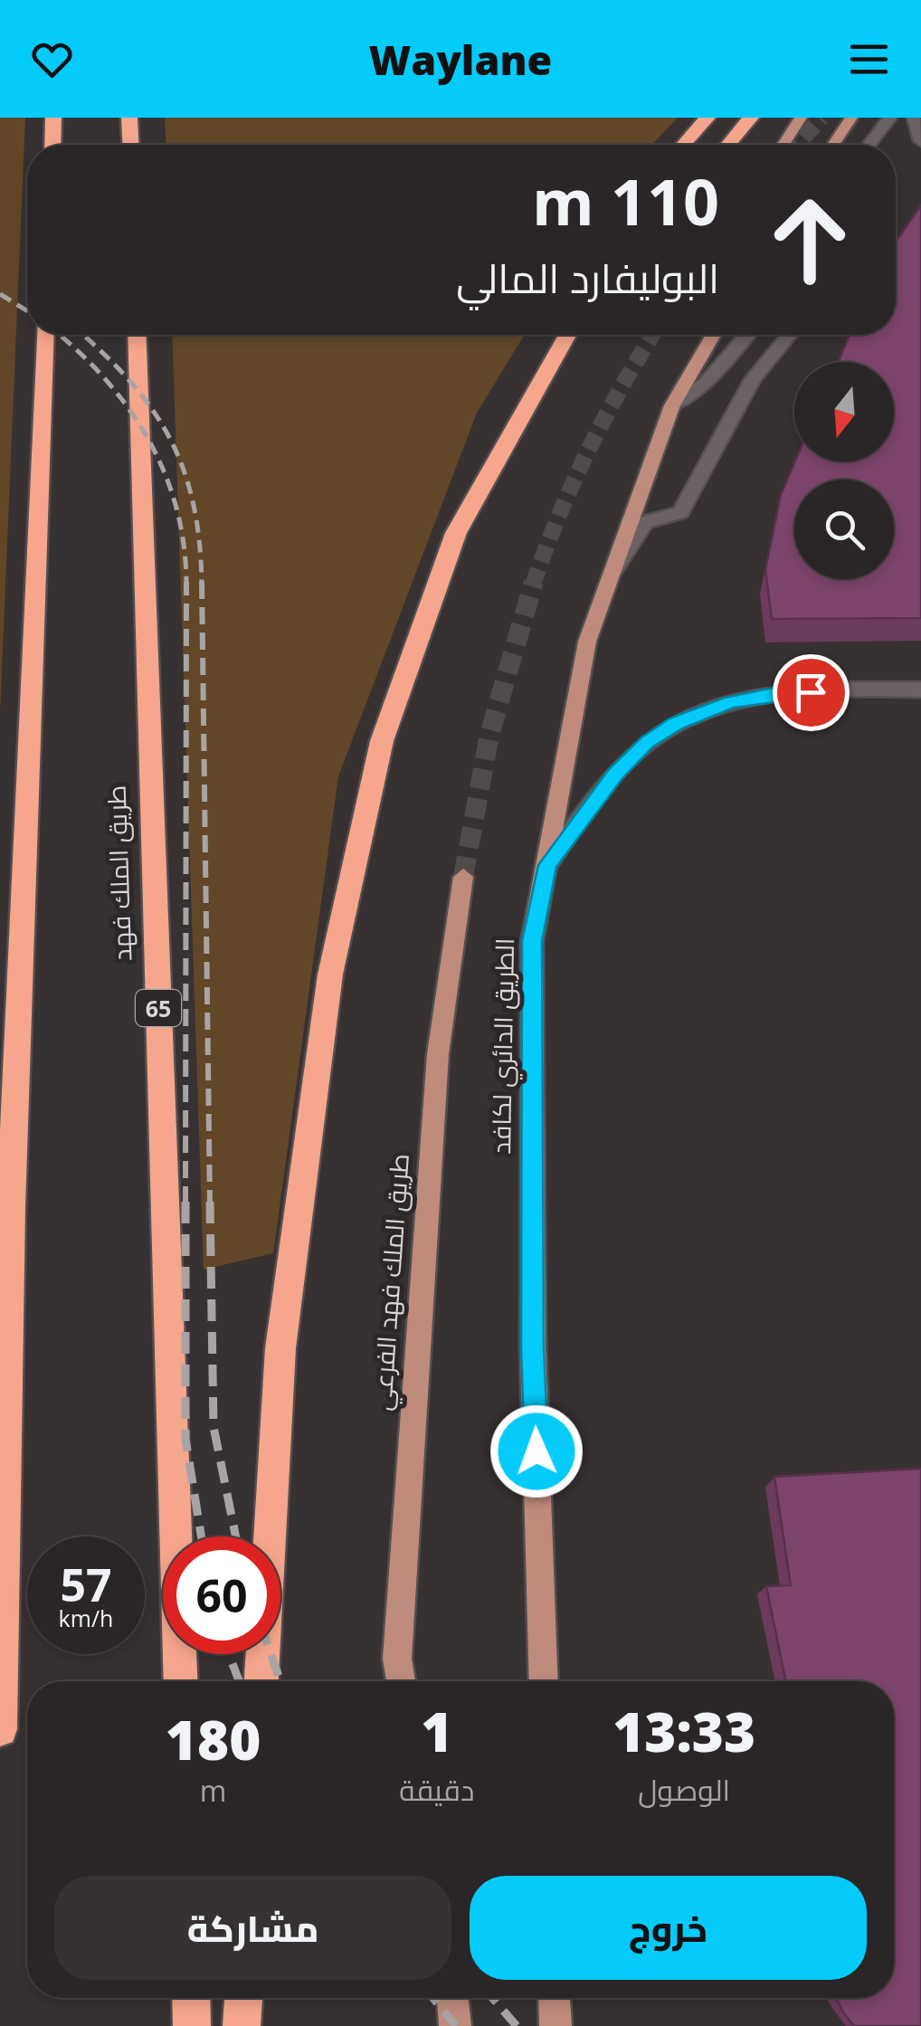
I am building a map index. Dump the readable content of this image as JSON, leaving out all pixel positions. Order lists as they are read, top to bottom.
{
  "streets": {
    "highway": ["طريق الملك فهد", "65"],
    "main road": ["الطريق الدائري لكافد", "طريق الملك فهد الفرعي"]
  },
  "north": "bottom",
  "page": {
    "header": "Waylane",
    "turn": ["110 m", "البوليفارد المالي"],
    "speed": "57 km/h",
    "limit": "60",
    "eta": [
      "13:33",
      "الوصول",
      "1",
      "دقيقة",
      "180",
      "m"
    ],
    "buttons": ["خروج", "مشاركة"]
  }
}
